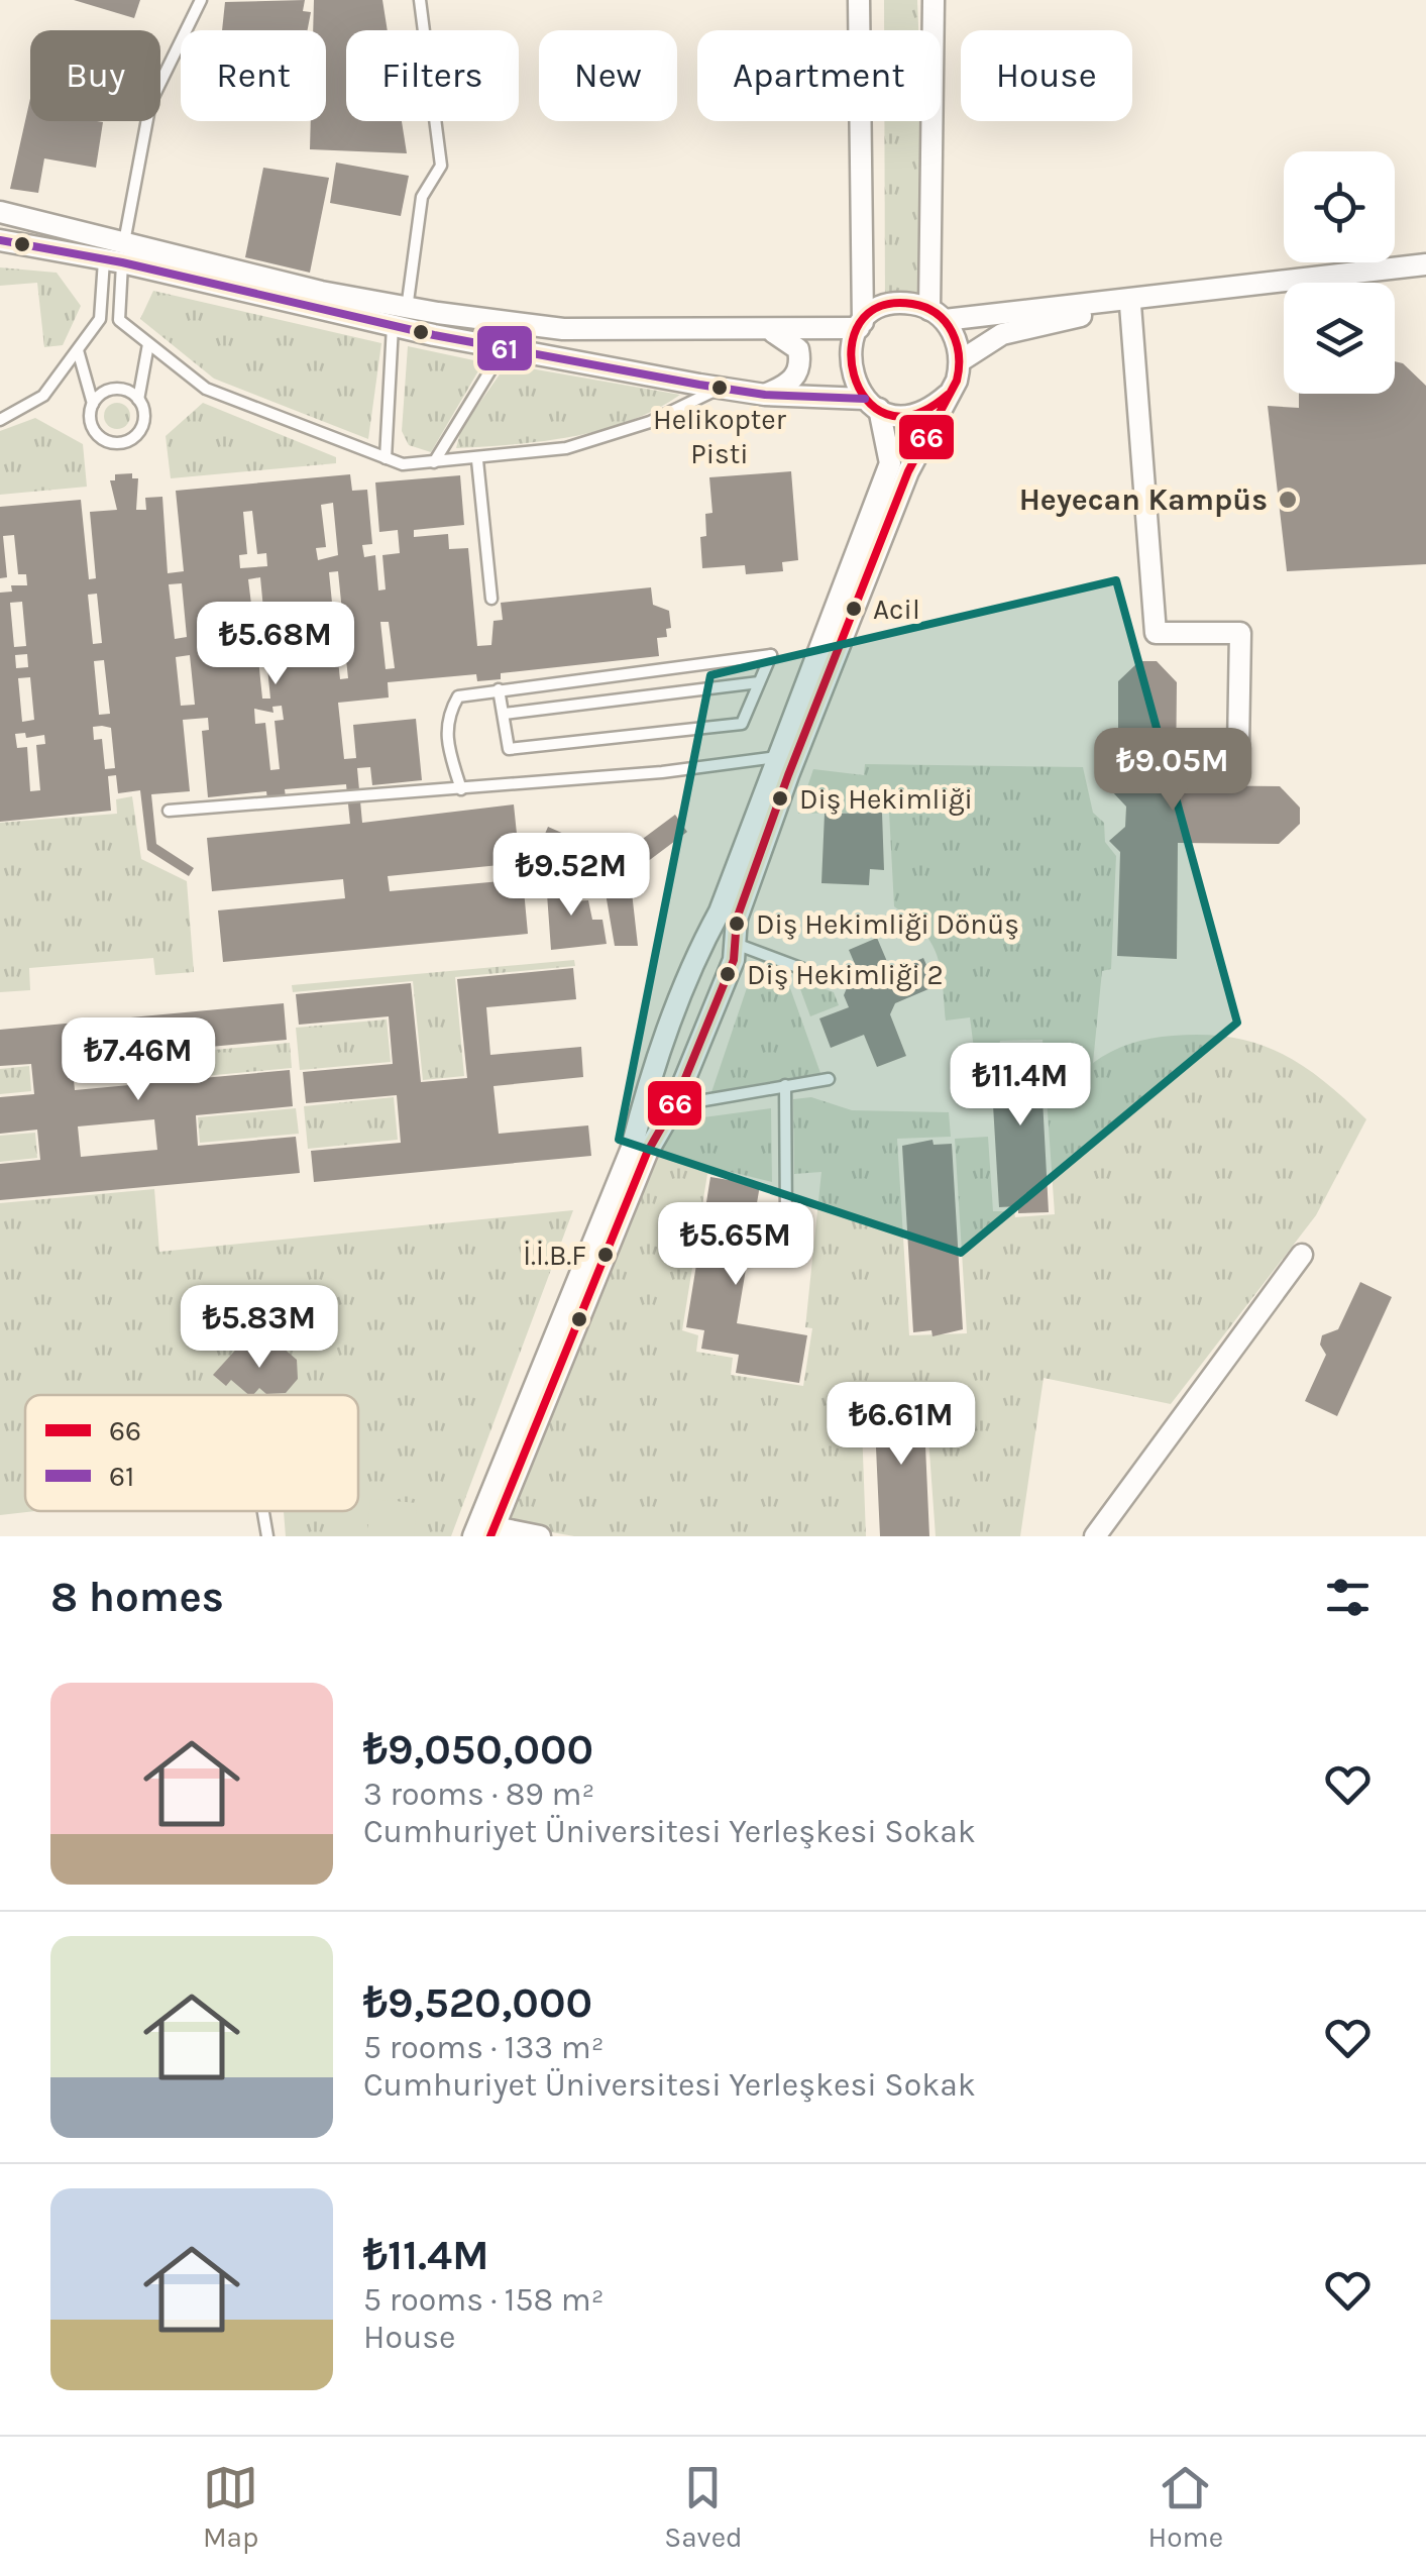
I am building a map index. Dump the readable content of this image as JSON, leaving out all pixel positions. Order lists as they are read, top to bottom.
{
  "places": [
    "Helikopter Pisti",
    "Heyecan Kampüs",
    "Acil",
    "Diş Hekimliği",
    "Diş Hekimliği Dönüş",
    "Diş Hekimliği 2",
    "İ.İ.B.F"
  ],
  "lines": ["transit line 61", "transit line 66"],
  "legend": ["66", "61"],
  "page": {
    "chip": [
      "Buy",
      "Rent",
      "Filters",
      "New",
      "Apartment",
      "House"
    ],
    "price": [
      "₺5.68M",
      "₺9.05M",
      "₺9.52M",
      "₺7.46M",
      "₺11.4M",
      "₺5.65M",
      "₺5.83M",
      "₺6.61M"
    ],
    "heading": "8 homes",
    "list": [
      {
        "name": "₺9,050,000",
        "note": "3 rooms · 89 m² · Cumhuriyet Üniversitesi Yerleşkesi Sokak"
      },
      {
        "name": "₺9,520,000",
        "note": "5 rooms · 133 m² · Cumhuriyet Üniversitesi Yerleşkesi Sokak"
      },
      {
        "name": "₺11.4M",
        "note": "5 rooms · 158 m² · House"
      }
    ],
    "tabs": ["Map", "Saved", "Home"]
  }
}
